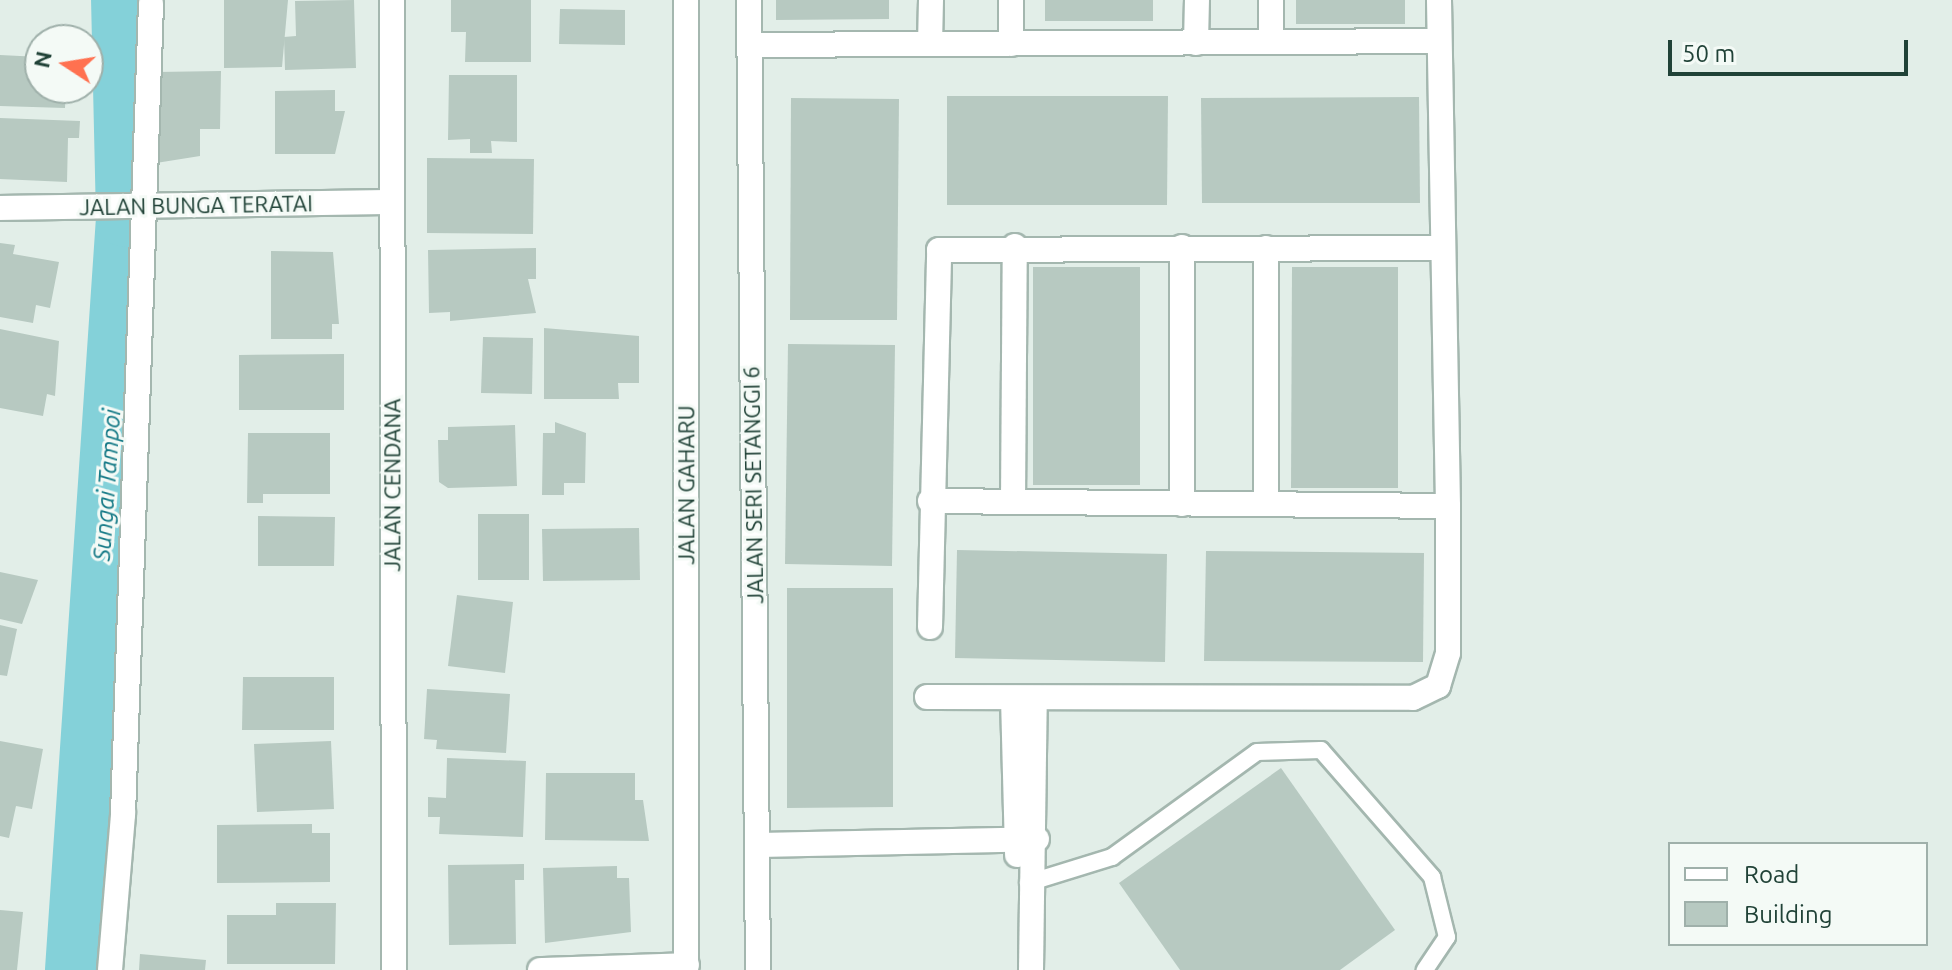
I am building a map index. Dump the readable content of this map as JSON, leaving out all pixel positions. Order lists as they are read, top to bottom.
{
  "streets": {
    "street": [
      "JALAN BUNGA TERATAI",
      "JALAN CENDANA",
      "JALAN GAHARU",
      "JALAN SERI SETANGGI 6"
    ]
  },
  "crossings": [
    ["JALAN BUNGA TERATAI", "JALAN CENDANA"]
  ],
  "water": ["Sungai Tampoi"],
  "legend": ["Road", "Building"],
  "scale_bar": "50 m",
  "north": "left"
}
